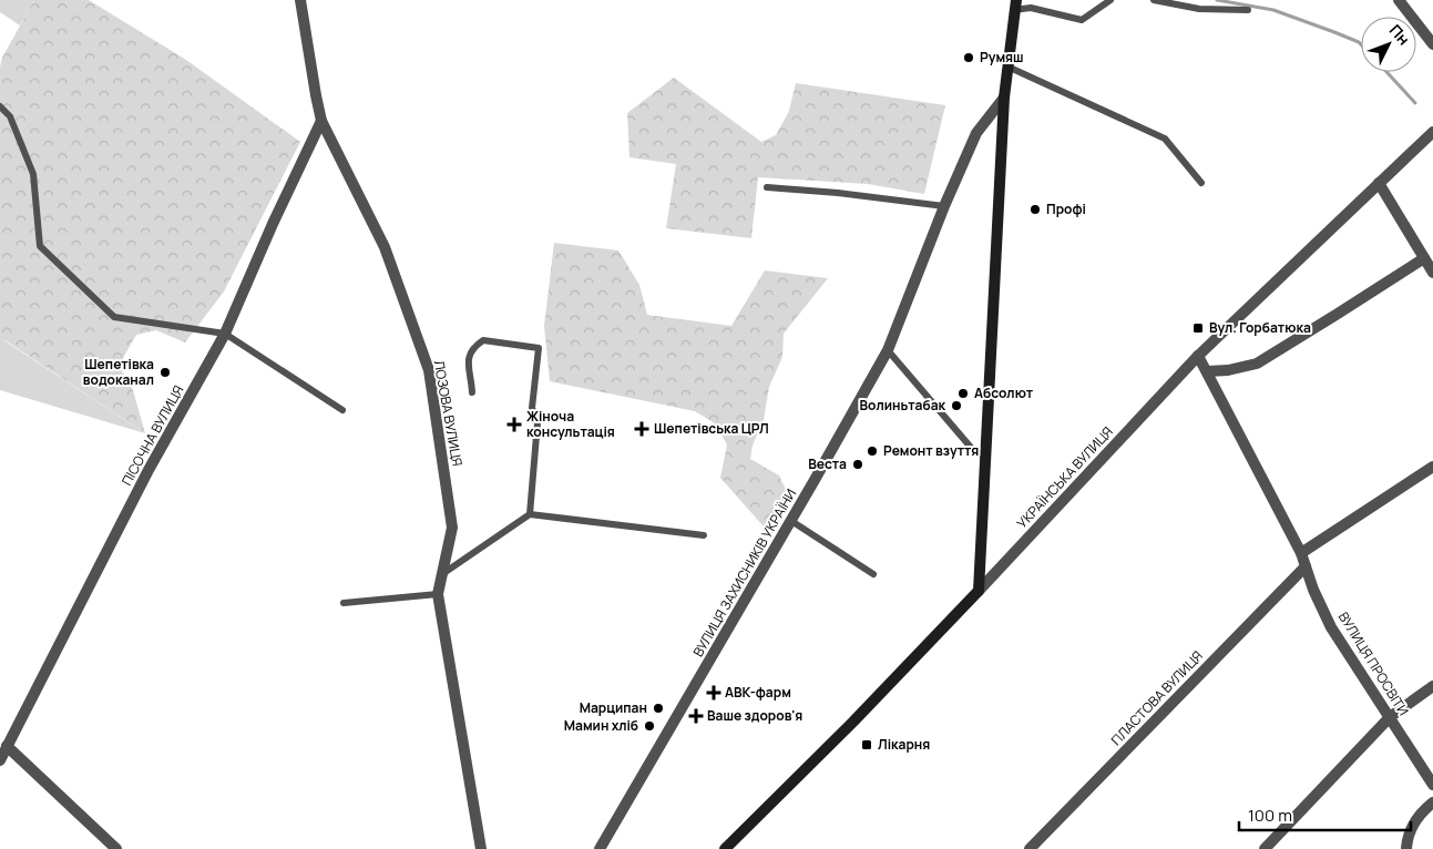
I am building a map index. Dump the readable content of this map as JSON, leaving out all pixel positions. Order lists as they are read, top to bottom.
{
  "streets": {
    "main road": ["УКРАЇНСЬКА ВУЛИЦЯ"],
    "street": [
      "ЛОЗОВА ВУЛИЦЯ",
      "ПІСОЧНА ВУЛИЦЯ",
      "ВУЛИЦЯ ЗАХИСНИКІВ УКРАЇНИ",
      "ВУЛИЦЯ ПРОСВІТИ",
      "ПЛАСТОВА ВУЛИЦЯ"
    ]
  },
  "crossings": [
    ["ЛОЗОВА ВУЛИЦЯ", "ПІСОЧНА ВУЛИЦЯ"],
    ["УКРАЇНСЬКА ВУЛИЦЯ", "ВУЛИЦЯ ПРОСВІТИ"],
    ["ВУЛИЦЯ ПРОСВІТИ", "ПЛАСТОВА ВУЛИЦЯ"]
  ],
  "places": {
    "other": [
      "Румяш",
      "Профі",
      "Шепетівка водоканал",
      "Абсолют",
      "Волиньтабак",
      "Ремонт взуття",
      "Веста",
      "Марципан",
      "Мамин хліб"
    ],
    "transit": ["Вул. Горбатюка", "Лікарня"],
    "health": [
      "Жіноча консультація",
      "Шепетівська ЦРЛ",
      "АВК-фарм",
      "Ваше здоров'я"
    ]
  },
  "scale_bar": "100 m",
  "north": "top right"
}
